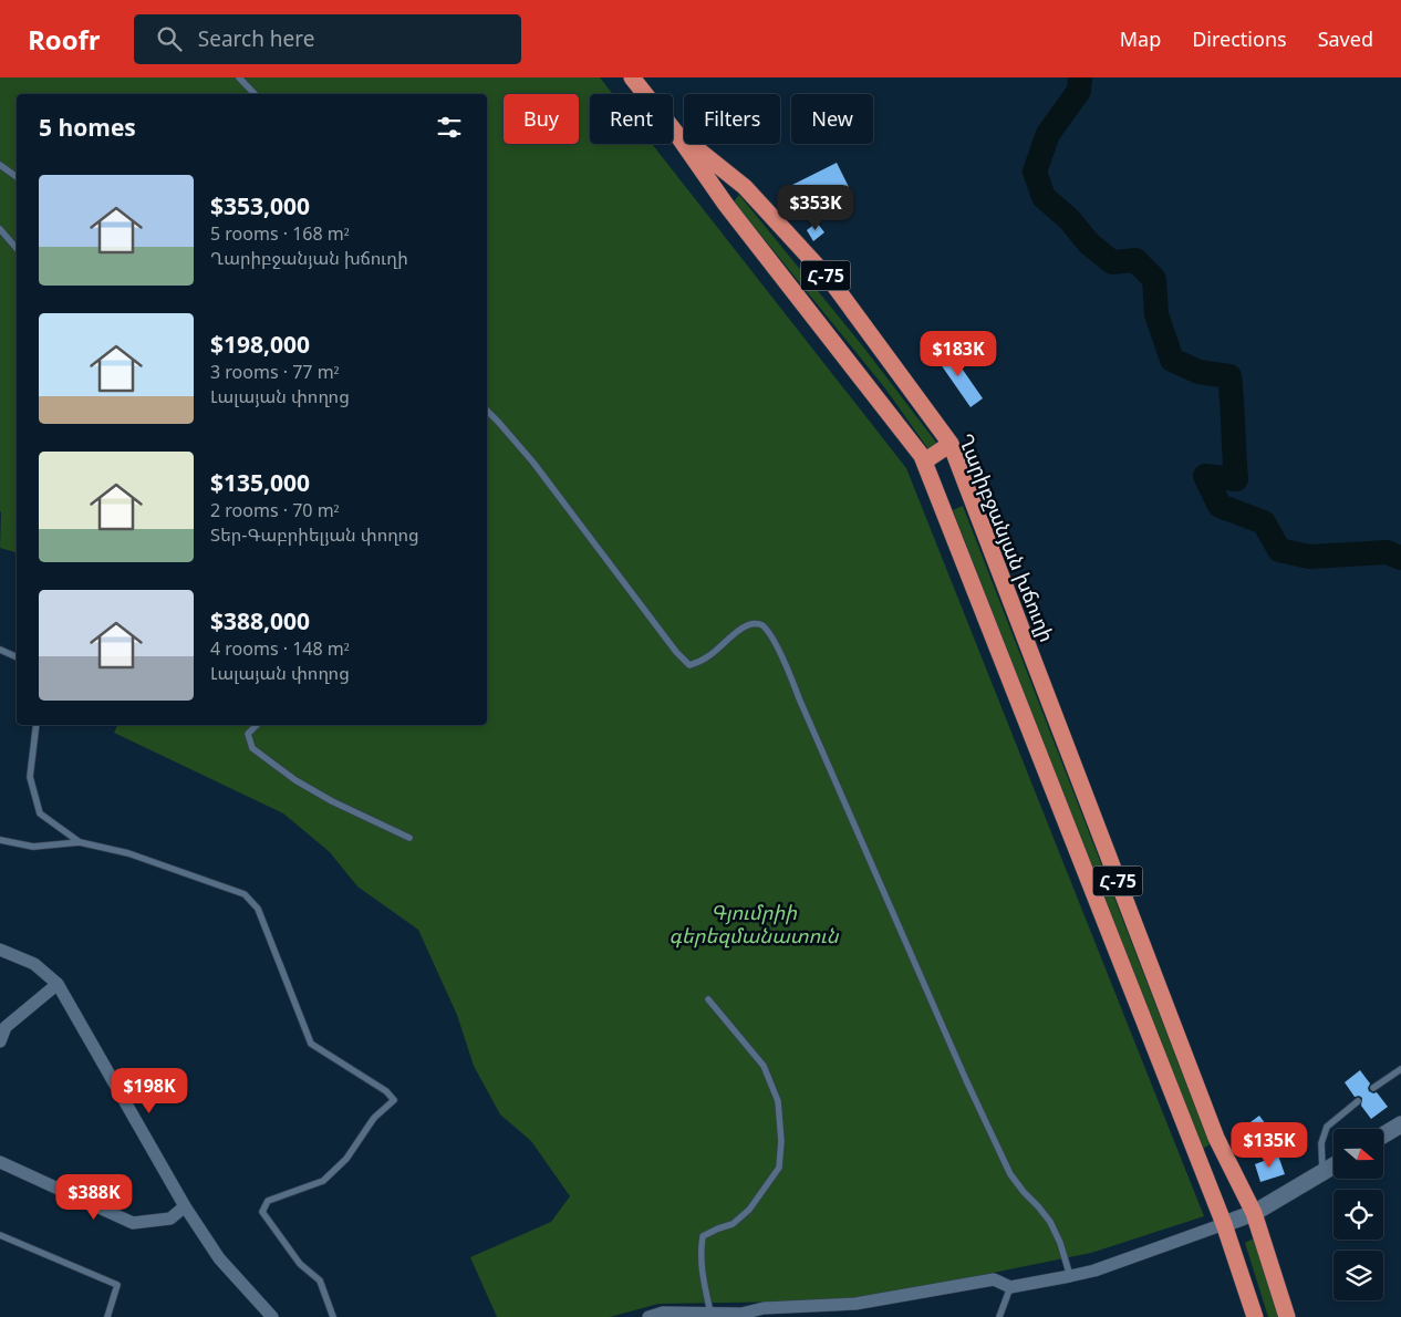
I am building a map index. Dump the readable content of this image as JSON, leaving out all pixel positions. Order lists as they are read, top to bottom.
{
  "streets": {
    "highway": ["Հ-75", "Ղարիբջանյան խճուղի"]
  },
  "crossings": [
    ["Հ-75", "Ղարիբջանյան խճուղի"]
  ],
  "parks": ["Գյումրիի գերեզմանատուն"],
  "north": "right",
  "page": {
    "header": "Roofr",
    "search": "Search here",
    "nav": ["Map", "Directions", "Saved"],
    "chip": [
      "Buy",
      "Rent",
      "Filters",
      "New"
    ],
    "heading": "5 homes",
    "list": [
      {
        "name": "$353,000",
        "note": "5 rooms · 168 m² · Ղարիբջանյան խճուղի"
      },
      {
        "name": "$198,000",
        "note": "3 rooms · 77 m² · Լալայան փողոց"
      },
      {
        "name": "$135,000",
        "note": "2 rooms · 70 m² · Տեր-Գաբրիելյան փողոց"
      },
      {
        "name": "$388,000",
        "note": "4 rooms · 148 m² · Լալայան փողոց"
      }
    ],
    "price": [
      "$353K",
      "$183K",
      "$198K",
      "$135K",
      "$388K"
    ]
  }
}
